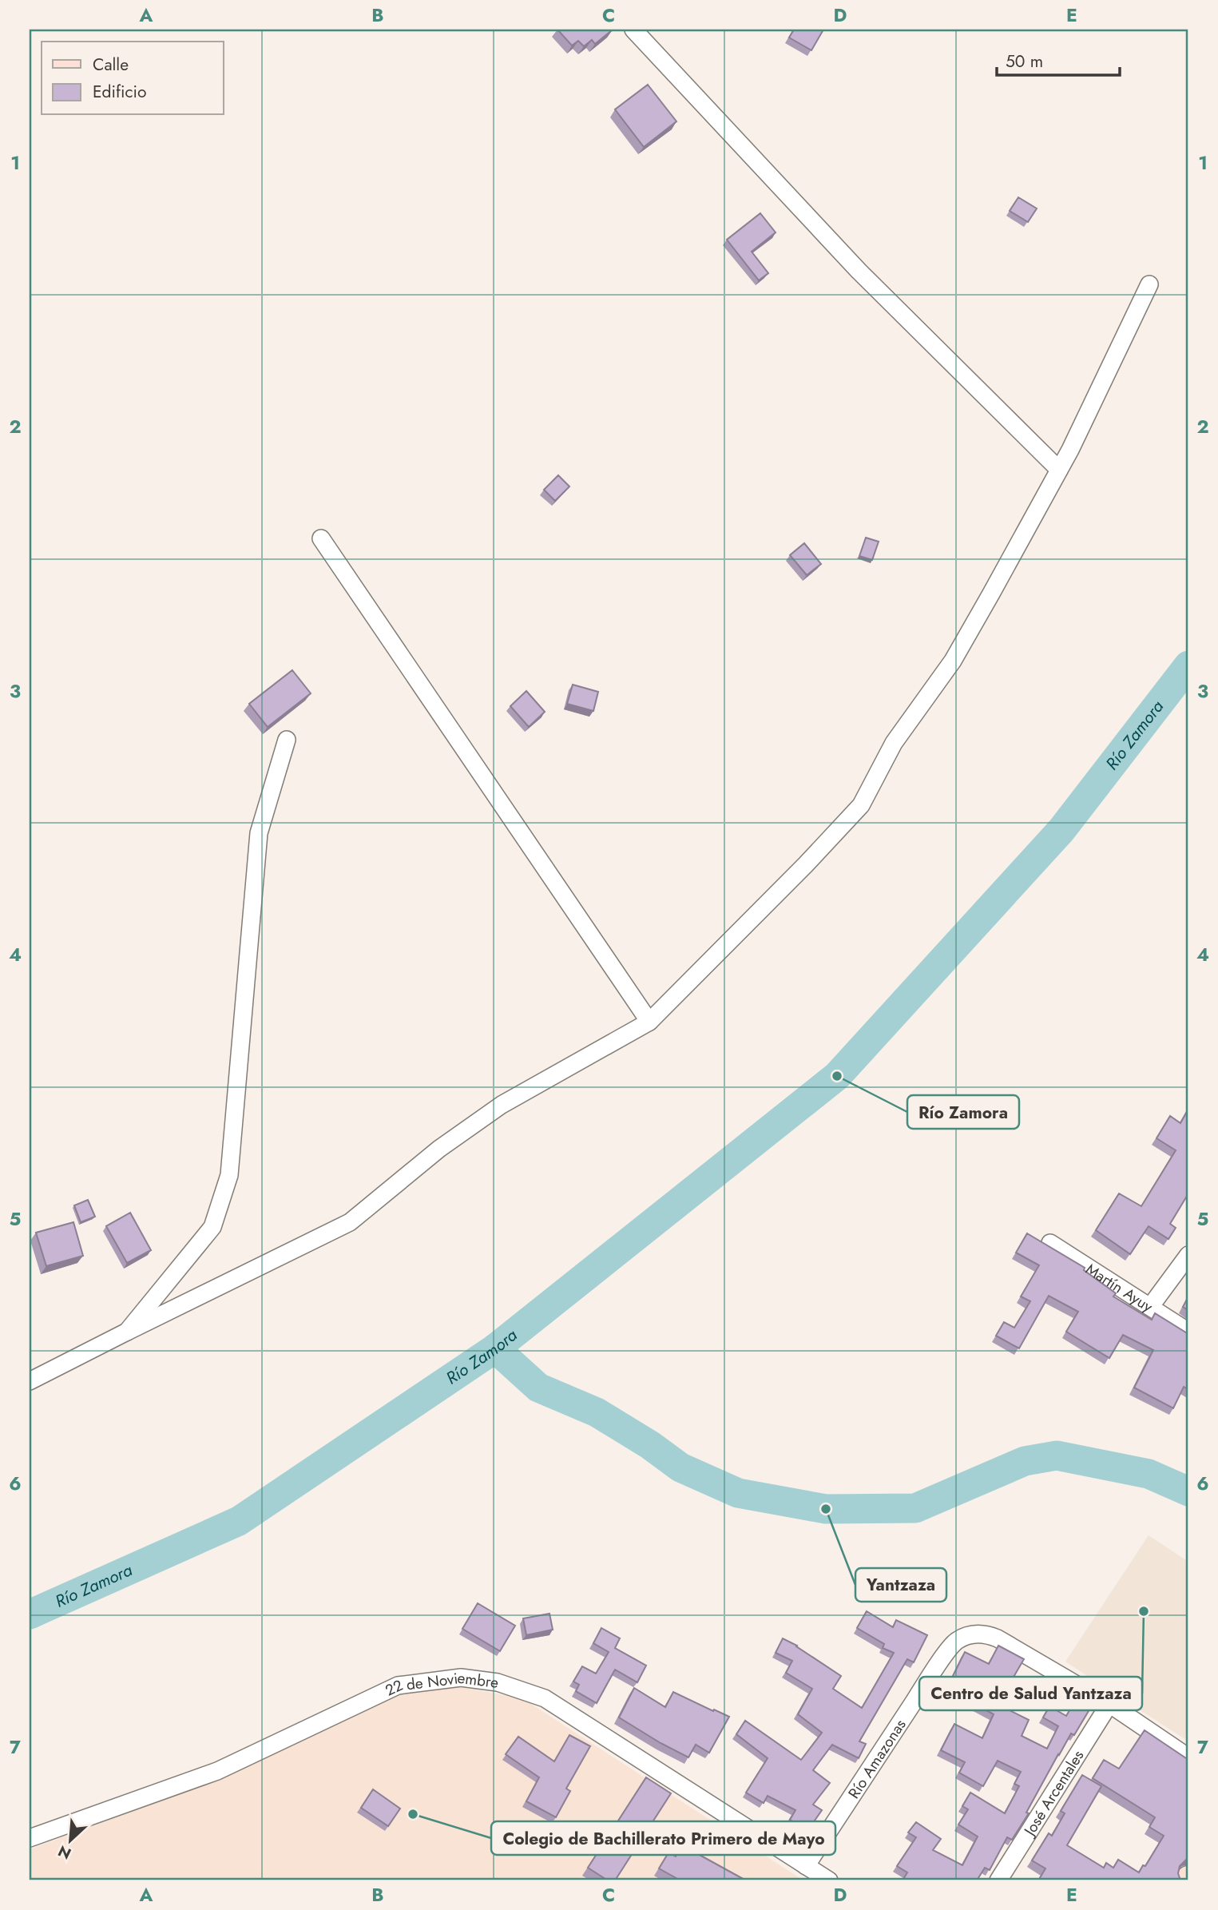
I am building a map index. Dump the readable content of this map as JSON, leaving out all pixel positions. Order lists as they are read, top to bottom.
{
  "streets": {
    "street": [
      "Martín Ayuy",
      "22 de Noviembre",
      "Río Amazonas",
      "José Arcentales"
    ]
  },
  "crossings": [
    ["22 de Noviembre", "Río Amazonas"],
    ["Río Amazonas", "José Arcentales"]
  ],
  "water": ["Río Zamora"],
  "places": [
    "Río Zamora",
    "Yantzaza",
    "Centro de Salud Yantzaza",
    "Colegio de Bachillerato Primero de Mayo"
  ],
  "legend": ["Calle", "Edificio"],
  "scale_bar": "50 m",
  "north": "bottom left",
  "grid": {
    "columns": [
      "A",
      "B",
      "C",
      "D",
      "E"
    ],
    "rows": [
      "1",
      "2",
      "3",
      "4",
      "5",
      "6",
      "7"
    ]
  }
}
